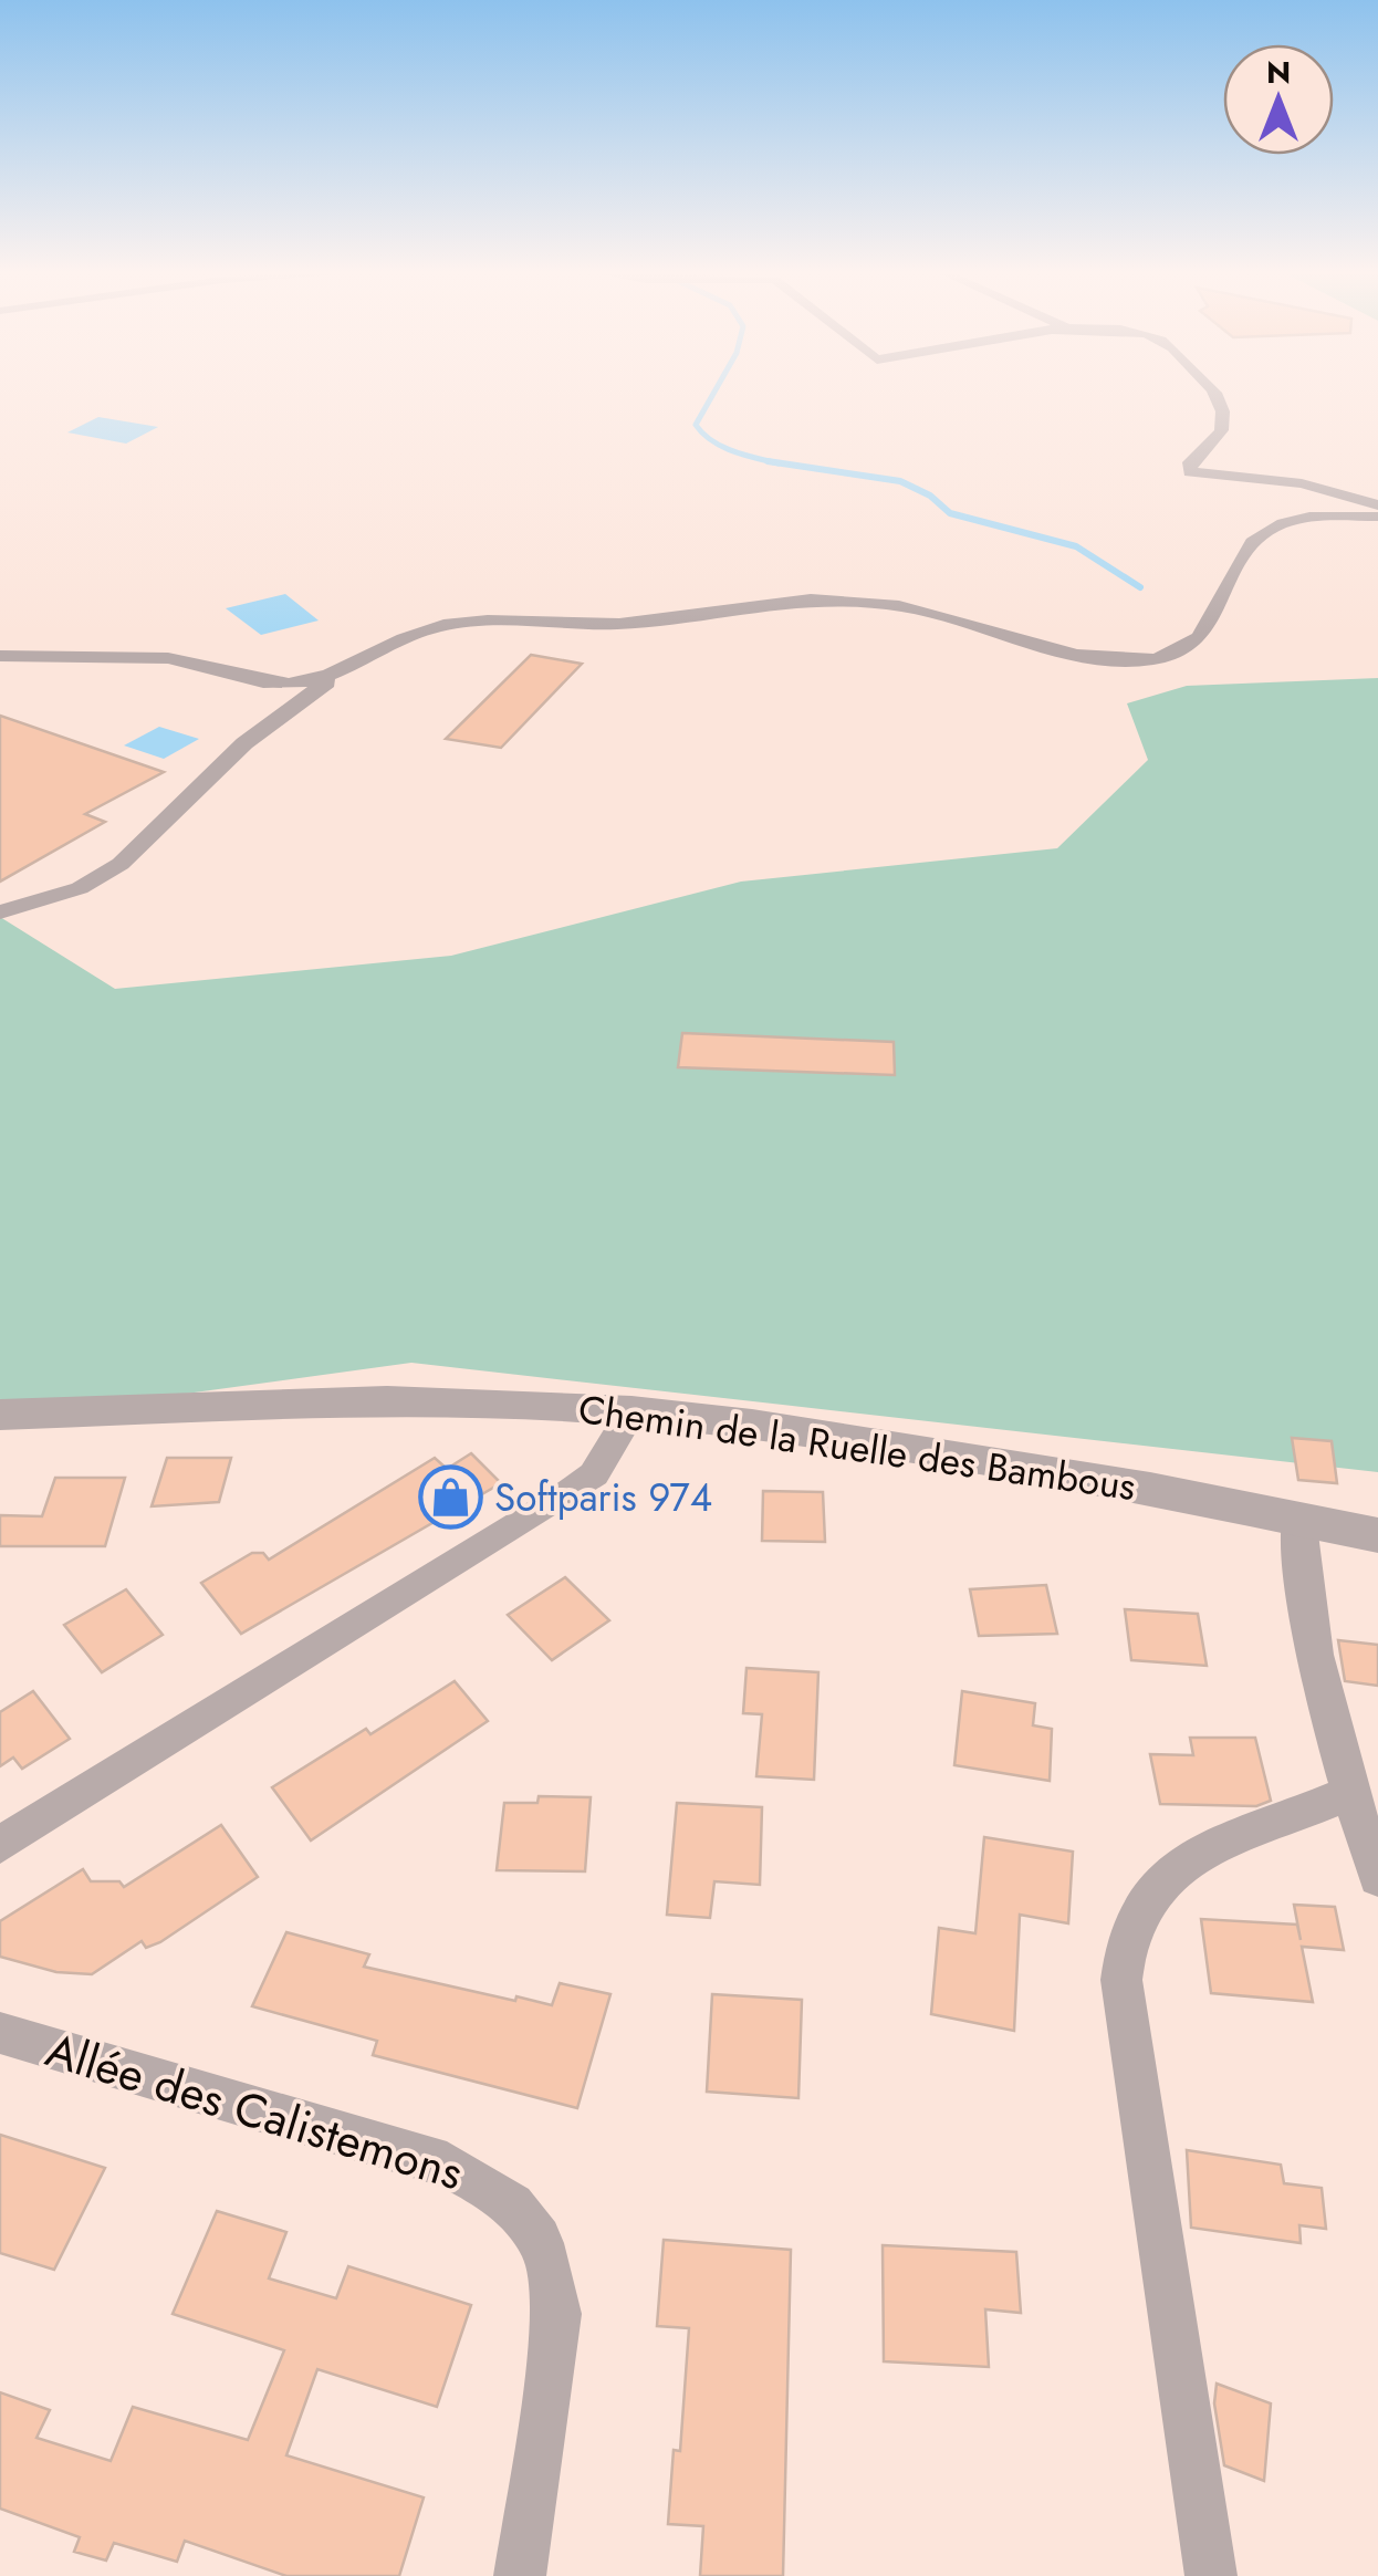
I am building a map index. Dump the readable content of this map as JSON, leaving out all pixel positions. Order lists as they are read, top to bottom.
{
  "streets": {
    "street": ["Chemin de la Ruelle des Bambous", "Allée des Calistemons"]
  },
  "places": {
    "shop": ["Softparis 974"]
  },
  "north": "top"
}
